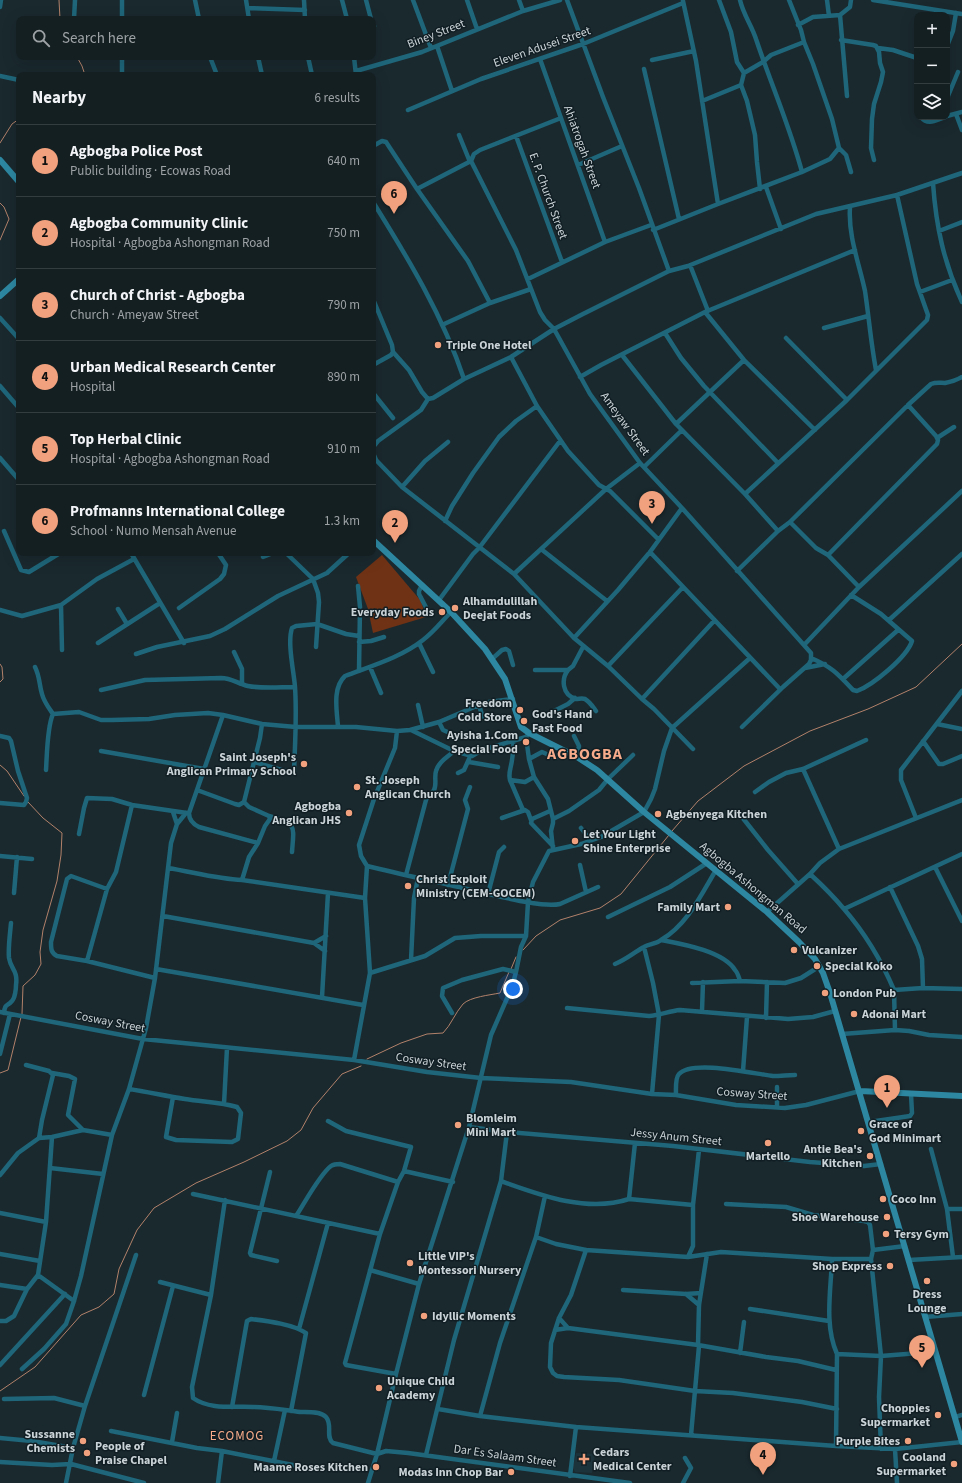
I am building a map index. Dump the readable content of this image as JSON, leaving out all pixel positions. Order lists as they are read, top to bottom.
{
  "streets": {
    "street": [
      "Biney Street",
      "Eleven Adusei Street",
      "Ahiatrogah Street",
      "E. P. Church Street",
      "Ameyaw Street",
      "Agbogba Ashongman Road",
      "Cosway Street",
      "Jessy Anum Street",
      "Dar Es Salaam Street"
    ]
  },
  "crossings": [
    ["Eleven Adusei Street", "Ahiatrogah Street"],
    ["Agbogba Ashongman Road", "Cosway Street"],
    ["Agbogba Ashongman Road", "Jessy Anum Street"]
  ],
  "districts": ["AGBOGBA", "ECOMOG"],
  "places": {
    "other": [
      "Triple One Hotel",
      "Alhamdulillah Deejat Foods",
      "Everyday Foods",
      "Freedom Cold Store",
      "God's Hand Fast Food",
      "Ayisha 1.Com Special Food",
      "Saint Joseph's Anglican Primary School",
      "St. Joseph Anglican Church",
      "Agbogba Anglican JHS",
      "Agbenyega Kitchen",
      "Let Your Light Shine Enterprise",
      "Christ Exploit Ministry (CEM-GOCEM)",
      "Family Mart",
      "Vulcanizer",
      "Special Koko",
      "London Pub",
      "Adonai Mart",
      "Blomleim Mini Mart",
      "Grace of God Minimart",
      "Martello",
      "Antie Bea's Kitchen",
      "Coco Inn",
      "Shoe Warehouse",
      "Tersy Gym",
      "Little VIP's Montessori Nursery",
      "Shop Express",
      "Dress Lounge",
      "Idyllic Moments",
      "Unique Child Academy",
      "Choppies Supermarket",
      "Sussanne Chemists",
      "Purple Bites",
      "People of Praise Chapel",
      "Cooland Supermarket",
      "Maame Roses Kitchen",
      "Modas Inn Chop Bar"
    ],
    "health": ["Cedars Medical Center"]
  },
  "page": {
    "map_buttons": ["+", "−"],
    "search": "Search here",
    "heading": ["Nearby", "6 results"],
    "list": [
      {
        "mark": "1",
        "name": "Agbogba Police Post",
        "note": "Public building · Ecowas Road",
        "value": "640 m"
      },
      {
        "mark": "2",
        "name": "Agbogba Community Clinic",
        "note": "Hospital · Agbogba Ashongman Road",
        "value": "750 m"
      },
      {
        "mark": "3",
        "name": "Church of Christ - Agbogba",
        "note": "Church · Ameyaw Street",
        "value": "790 m"
      },
      {
        "mark": "4",
        "name": "Urban Medical Research Center",
        "note": "Hospital",
        "value": "890 m"
      },
      {
        "mark": "5",
        "name": "Top Herbal Clinic",
        "note": "Hospital · Agbogba Ashongman Road",
        "value": "910 m"
      },
      {
        "mark": "6",
        "name": "Profmanns International College",
        "note": "School · Numo Mensah Avenue",
        "value": "1.3 km"
      }
    ],
    "pins": [
      "6",
      "3",
      "2",
      "1",
      "5",
      "4"
    ]
  }
}
